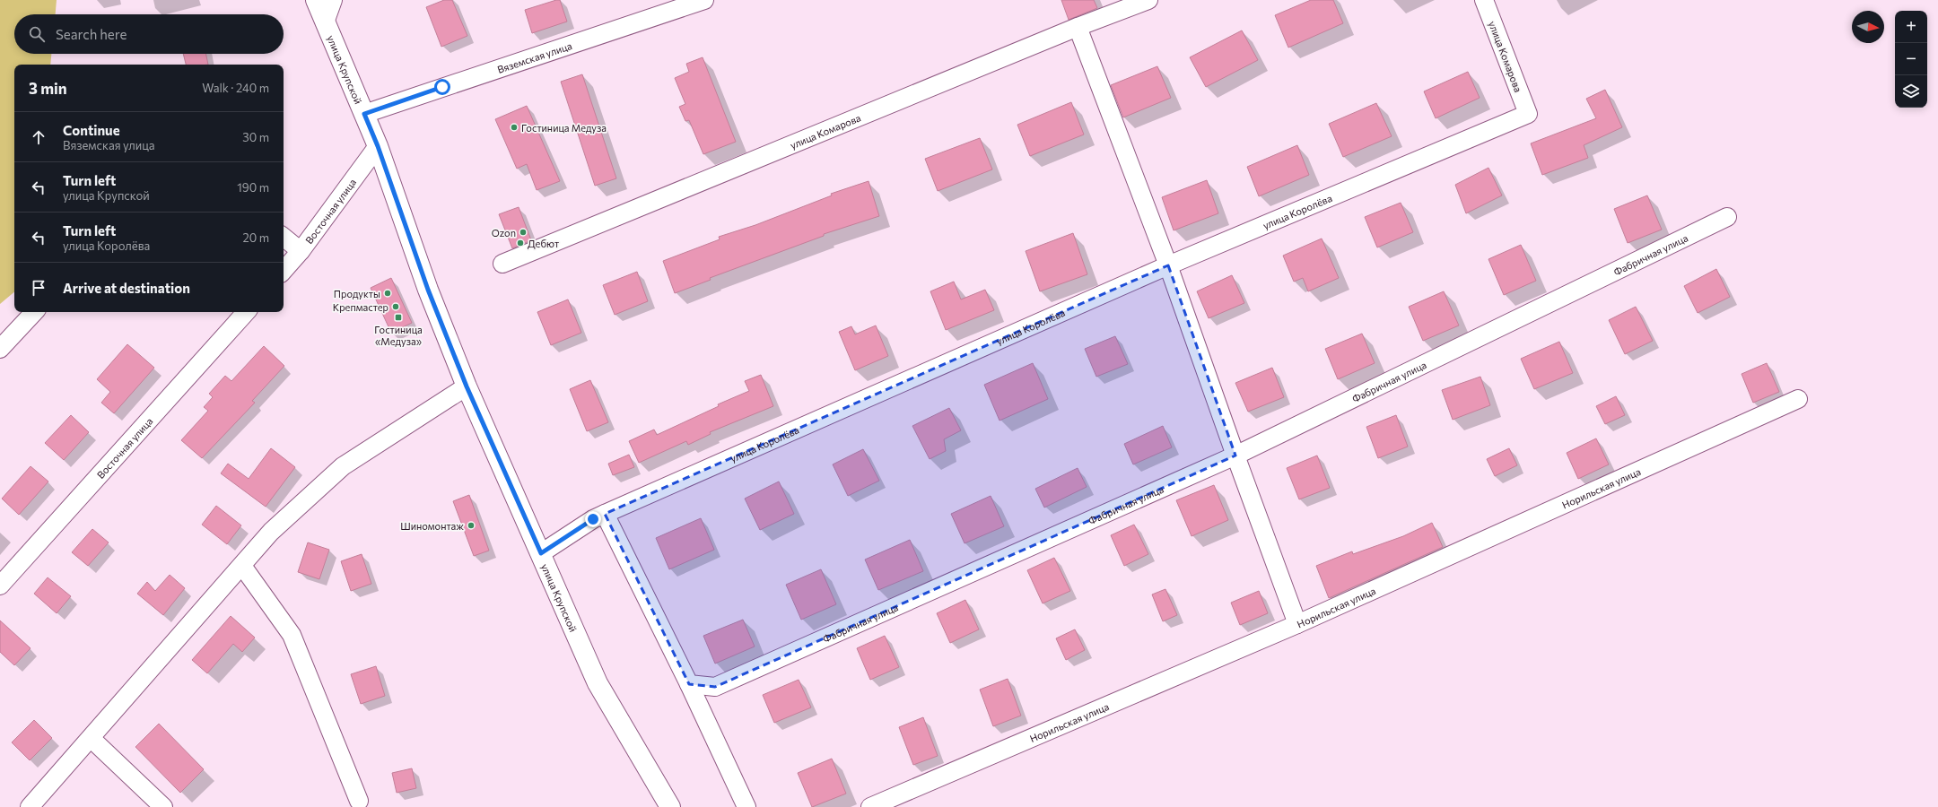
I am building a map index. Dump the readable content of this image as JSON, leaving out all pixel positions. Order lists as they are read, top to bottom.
{
  "streets": {
    "main road": ["улица Крупской"],
    "street": [
      "Вяземская улица",
      "улица Комарова",
      "Восточная улица",
      "улица Королёва",
      "Фабричная улица",
      "Норильская улица"
    ]
  },
  "crossings": [
    ["Вяземская улица", "улица Крупской"],
    ["улица Комарова", "улица Королёва"],
    ["улица Крупской", "Восточная улица"],
    ["улица Крупской", "улица Королёва"]
  ],
  "places": {
    "other": [
      "Гостиница Медуза",
      "Ozon",
      "Дебют",
      "Продукты",
      "Крепмастер",
      "Шиномонтаж"
    ],
    "transit": ["Гостиница «Медуза»"]
  },
  "north": "right",
  "page": {
    "map_buttons": ["+", "−"],
    "search": "Search here",
    "heading": ["3 min", "Walk · 240 m"],
    "list": [
      ["Continue", "Вяземская улица", "30 m"],
      ["Turn left", "улица Крупской", "190 m"],
      ["Turn left", "улица Королёва", "20 m"],
      "Arrive at destination"
    ]
  }
}
